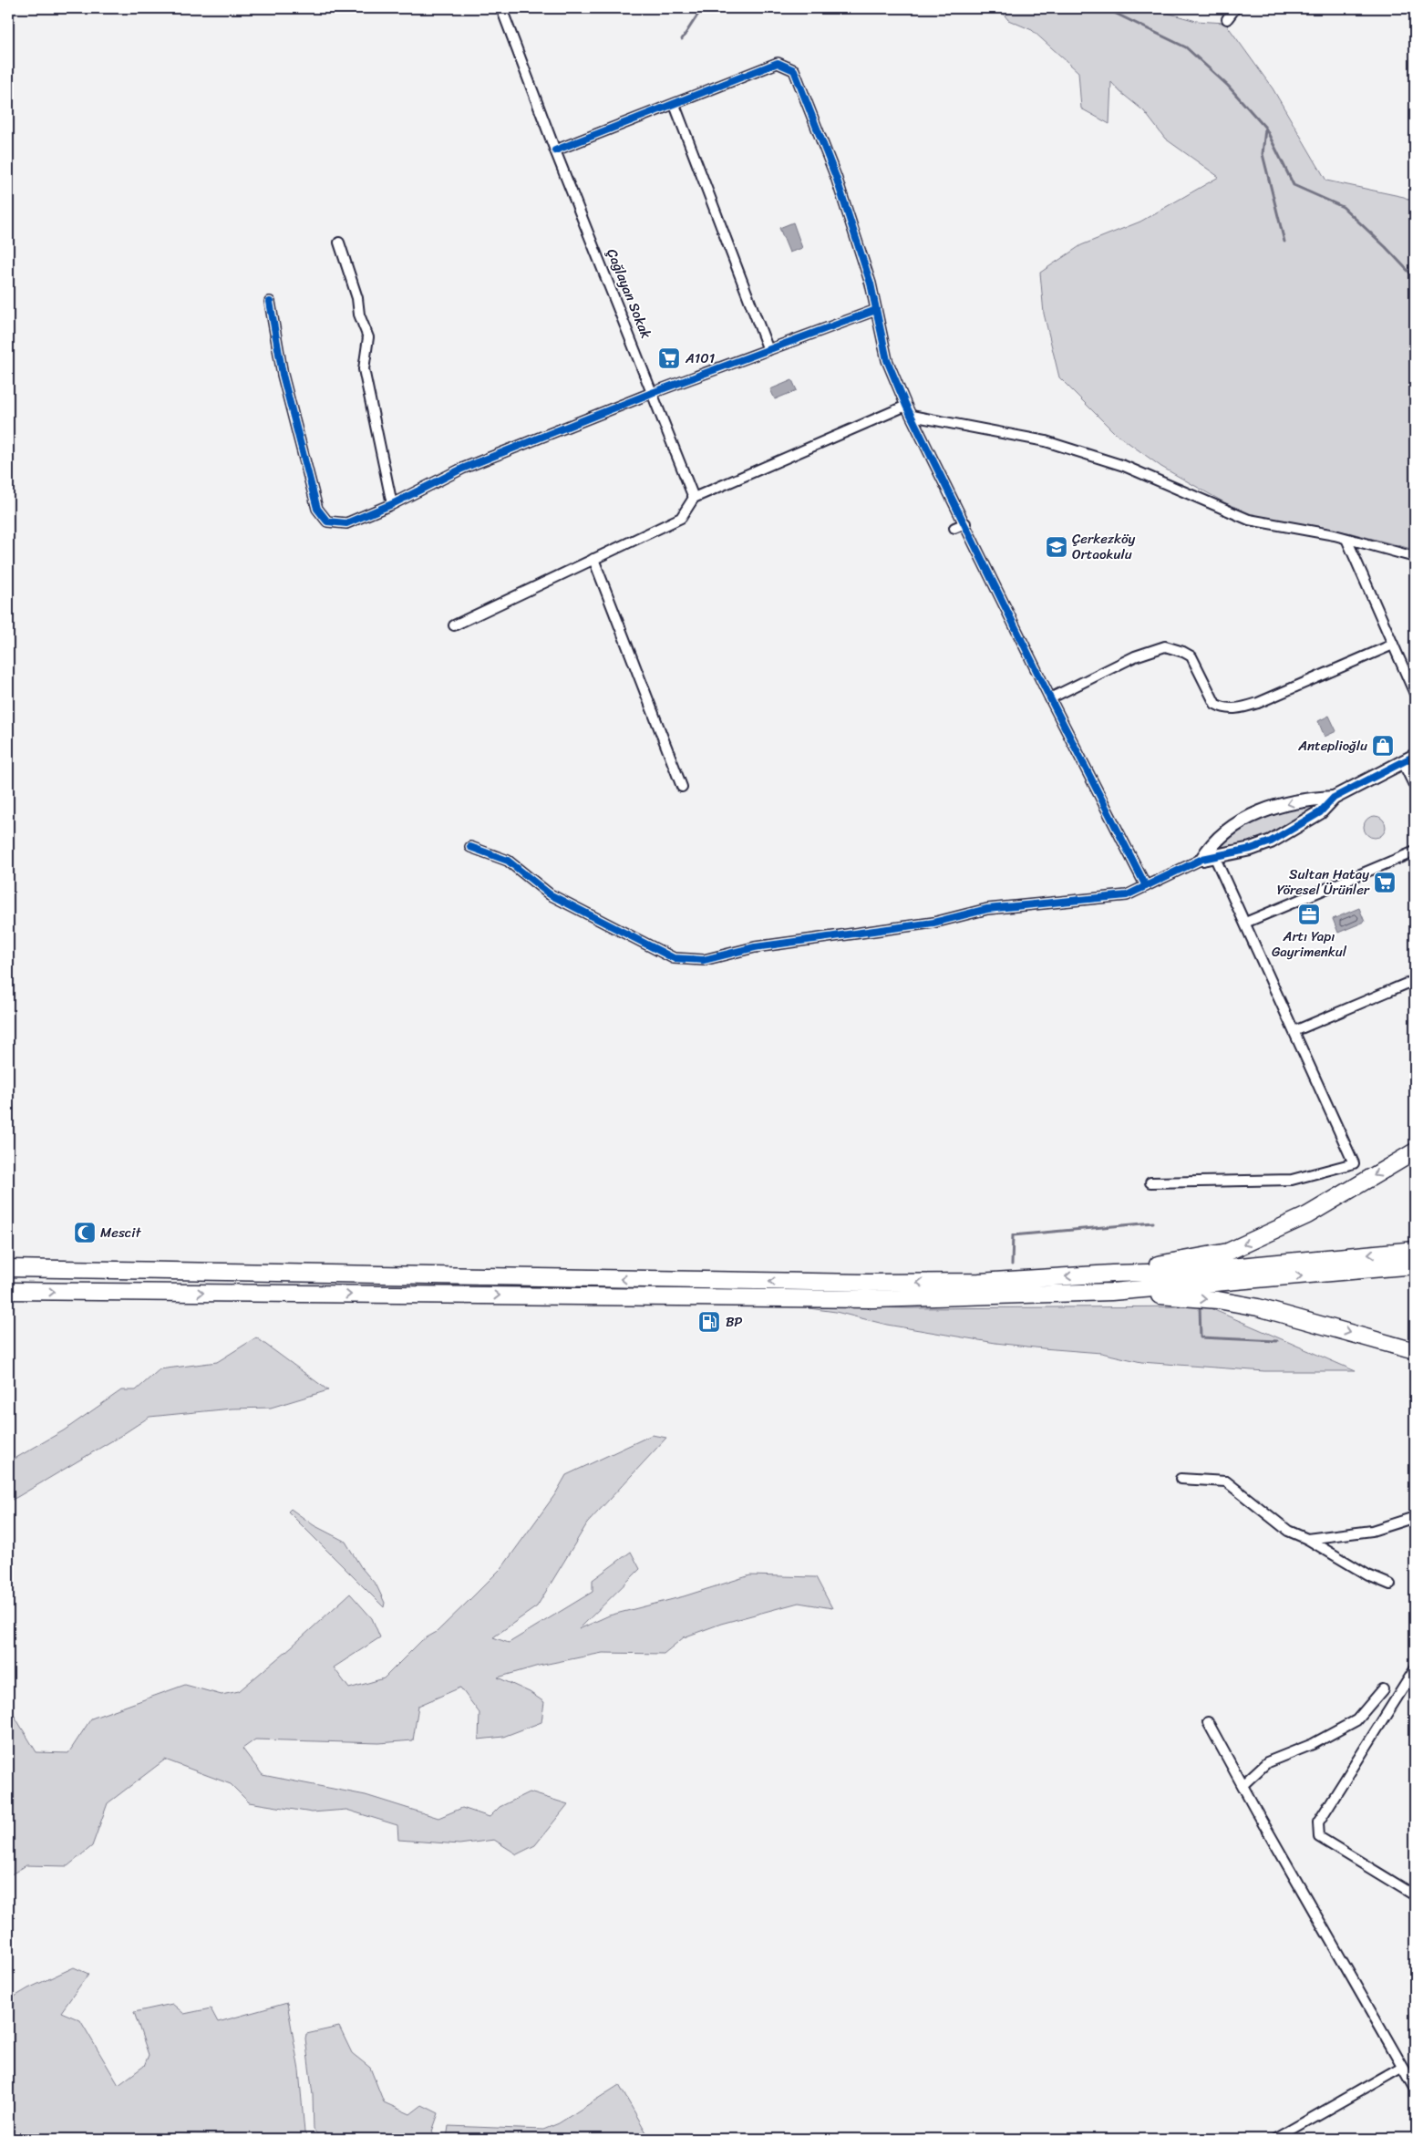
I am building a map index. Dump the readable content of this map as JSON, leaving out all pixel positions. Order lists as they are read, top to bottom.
{
  "streets": {
    "street": ["Çağlayan Sokak"]
  },
  "places": {
    "supermarket": ["A101", "Sultan Hatay Yöresel Ürünler"],
    "school or university": ["Çerkezköy Ortaokulu"],
    "shop": ["Anteplioğlu"],
    "office": ["Artı Yapı Gayrimenkul"],
    "mosque": ["Mescit"],
    "fuel station": ["BP"]
  }
}
